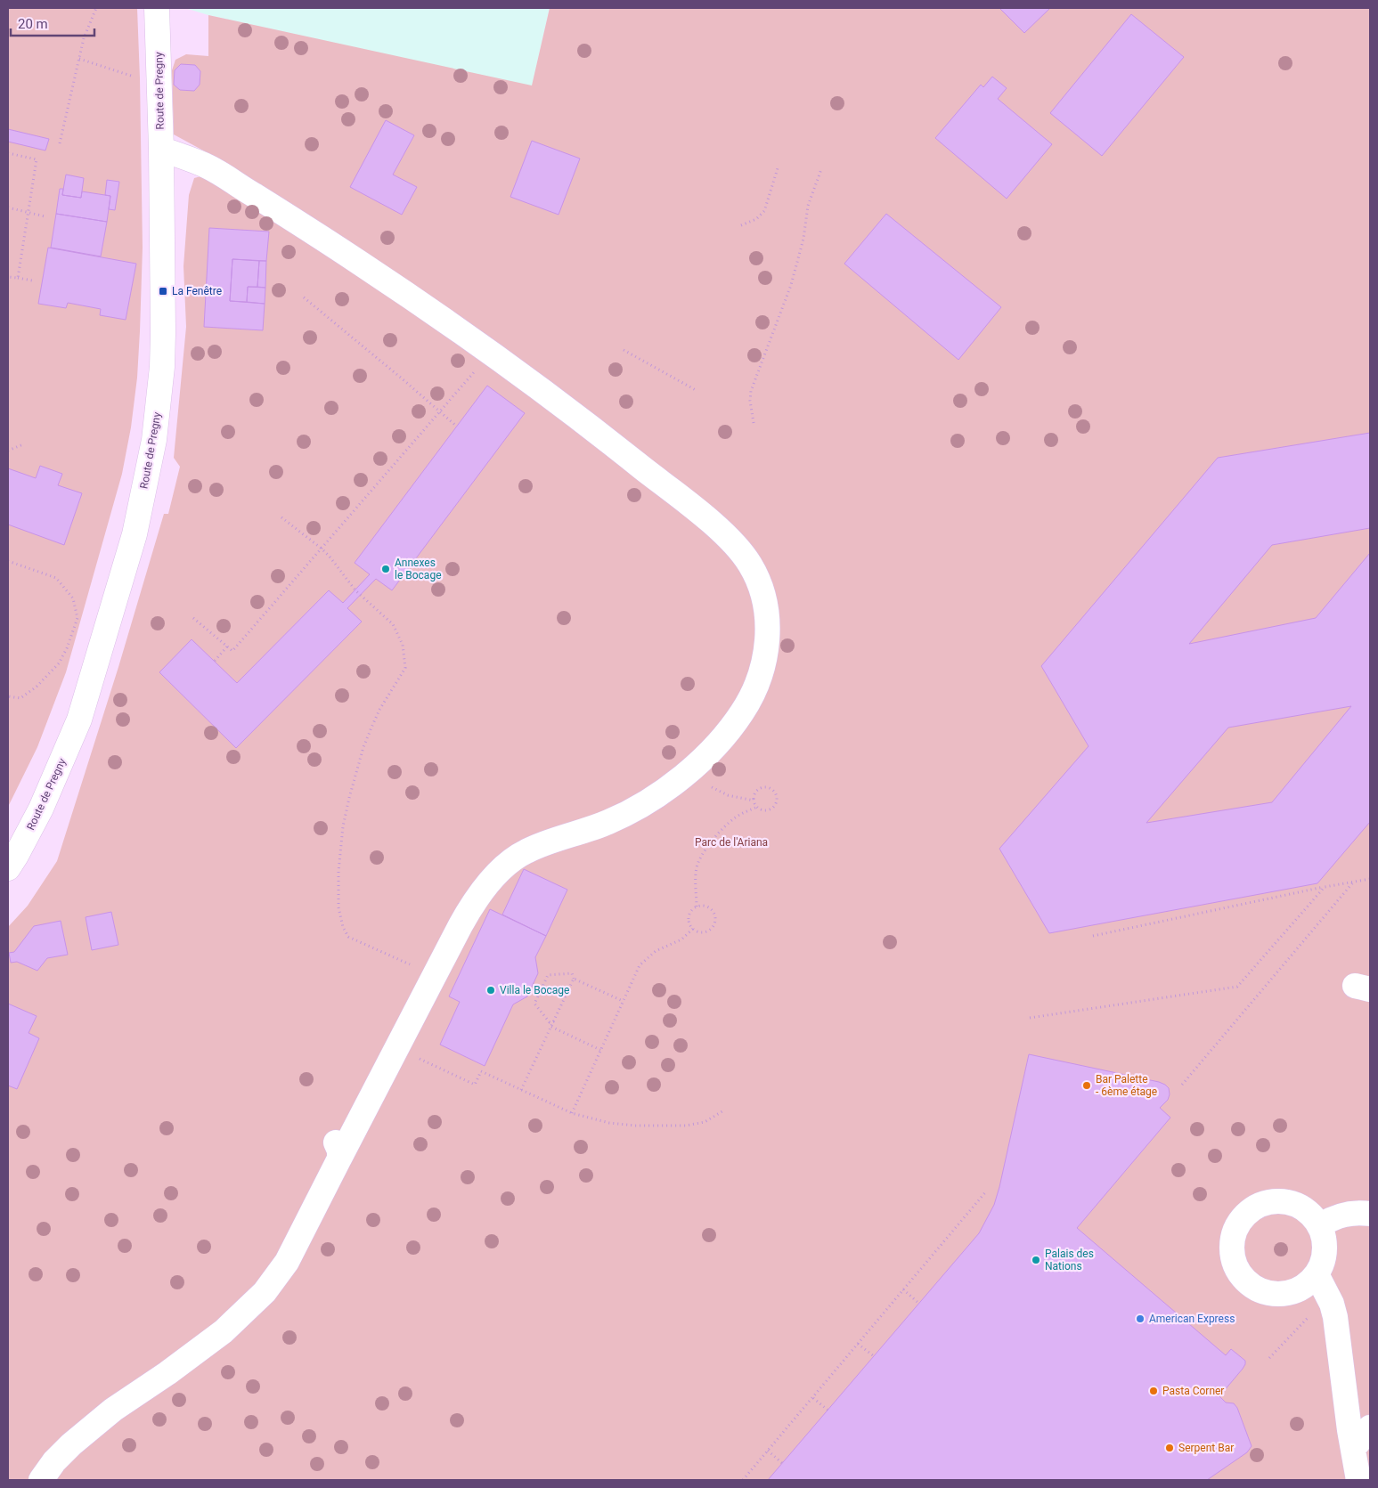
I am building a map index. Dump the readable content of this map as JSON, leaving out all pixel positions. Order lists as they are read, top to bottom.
{
  "streets": {
    "street": ["Route de Pregny"]
  },
  "parks": ["Parc de l'Ariana"],
  "places": {
    "transit": ["La Fenêtre"],
    "other": [
      "Annexes le Bocage",
      "Villa le Bocage",
      "Bar Palette - 6ème étage",
      "Palais des Nations",
      "American Express",
      "Pasta Corner",
      "Serpent Bar"
    ]
  },
  "scale_bar": "20 m"
}
